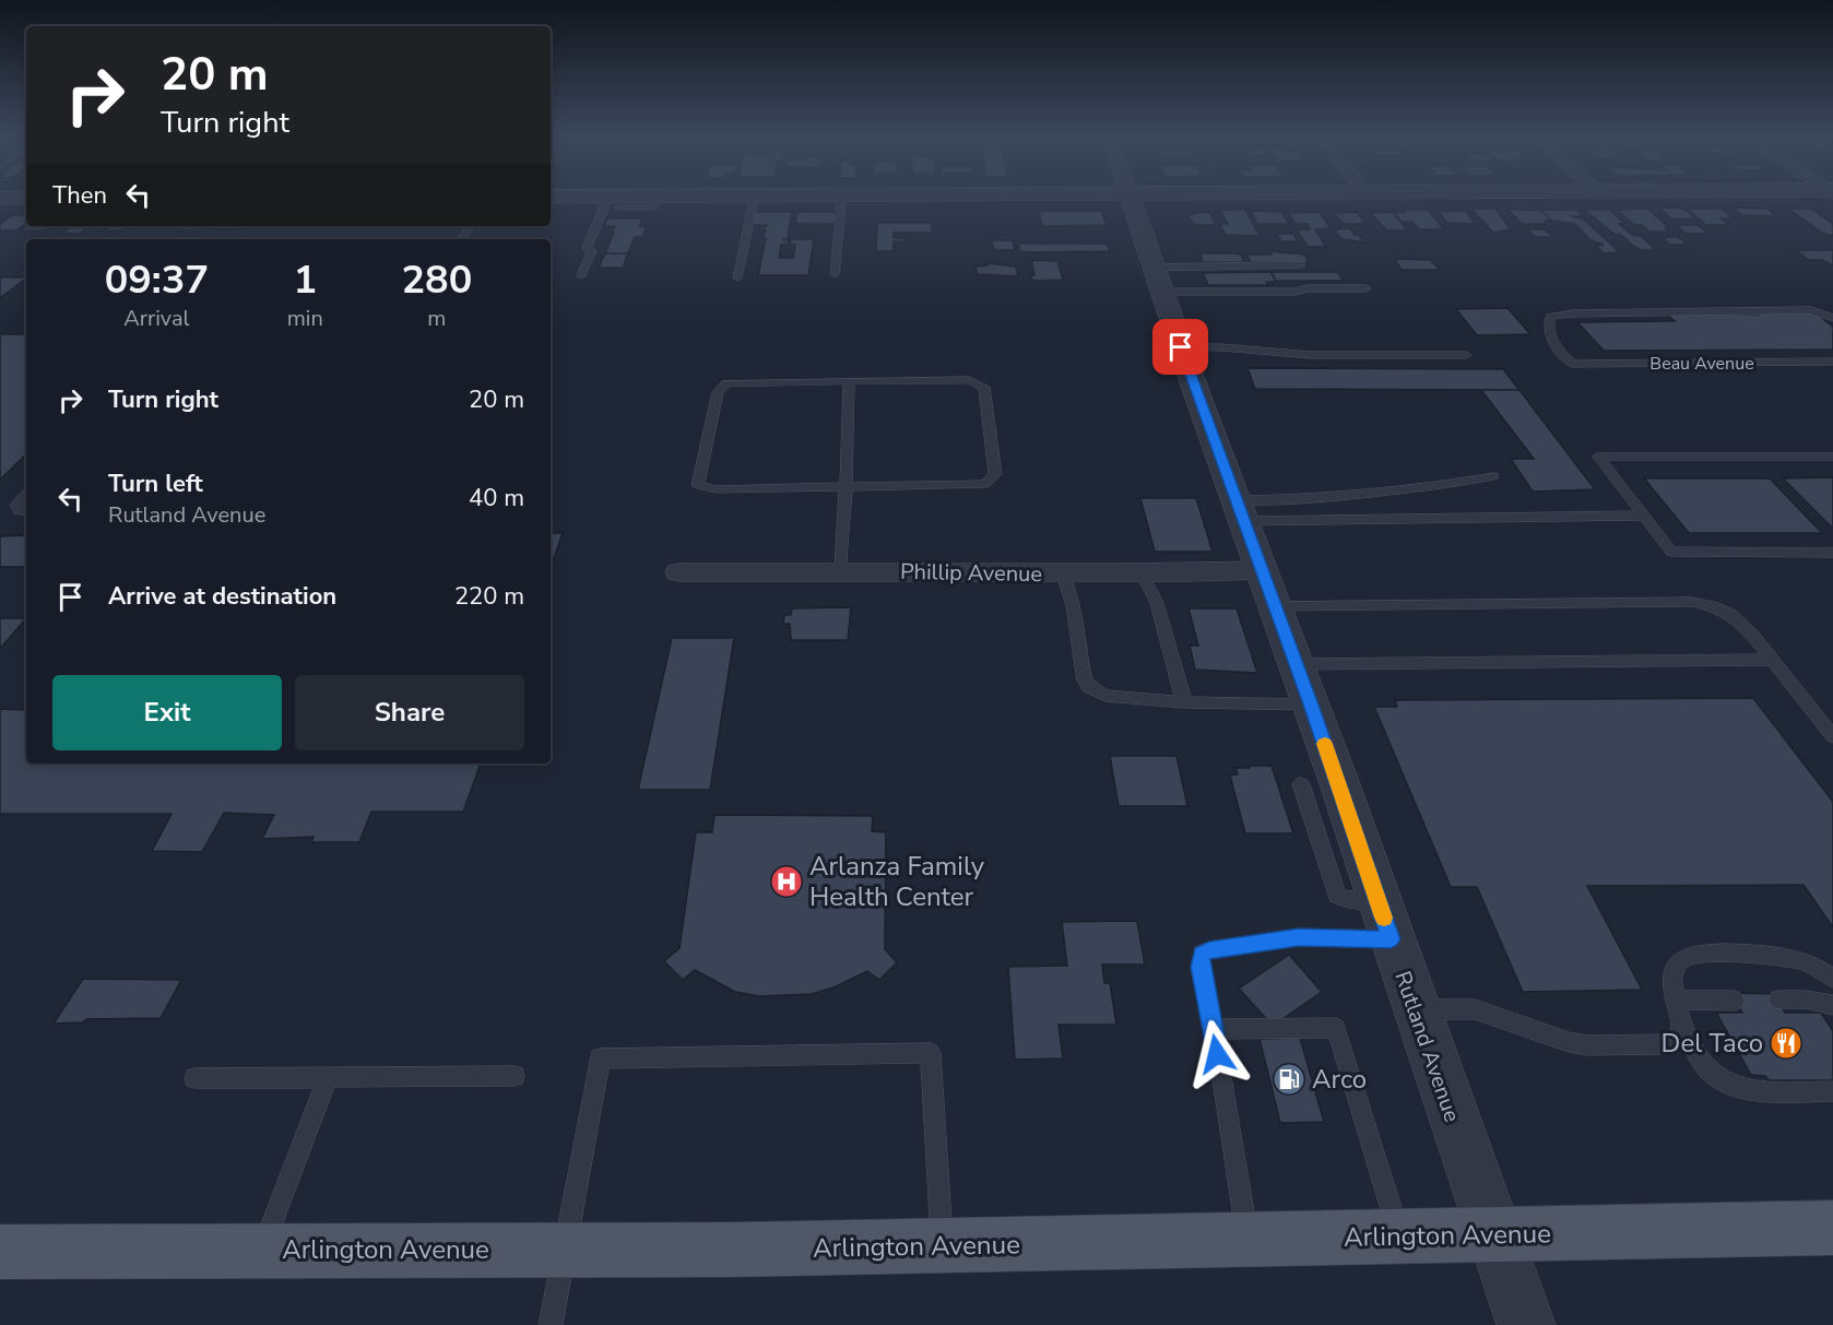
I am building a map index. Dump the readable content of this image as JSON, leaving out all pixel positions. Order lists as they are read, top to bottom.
{
  "streets": {
    "main road": ["Arlington Avenue"],
    "street": ["Phillip Avenue", "Rutland Avenue"],
    "lane": ["Beau Avenue"]
  },
  "crossings": [
    ["Phillip Avenue", "Rutland Avenue"],
    ["Rutland Avenue", "Arlington Avenue"]
  ],
  "places": {
    "hospital": ["Arlanza Family Health Center"],
    "restaurant": ["Del Taco"],
    "fuel station": ["Arco"]
  },
  "page": {
    "turn": ["20 m", "Turn right"],
    "then": "Then",
    "eta": [
      "09:37",
      "Arrival",
      "1",
      "min",
      "280",
      "m"
    ],
    "list": [
      {
        "name": "Turn right",
        "value": "20 m"
      },
      {
        "name": "Turn left",
        "note": "Rutland Avenue",
        "value": "40 m"
      },
      {
        "name": "Arrive at destination",
        "value": "220 m"
      }
    ],
    "buttons": ["Exit", "Share"]
  }
}
